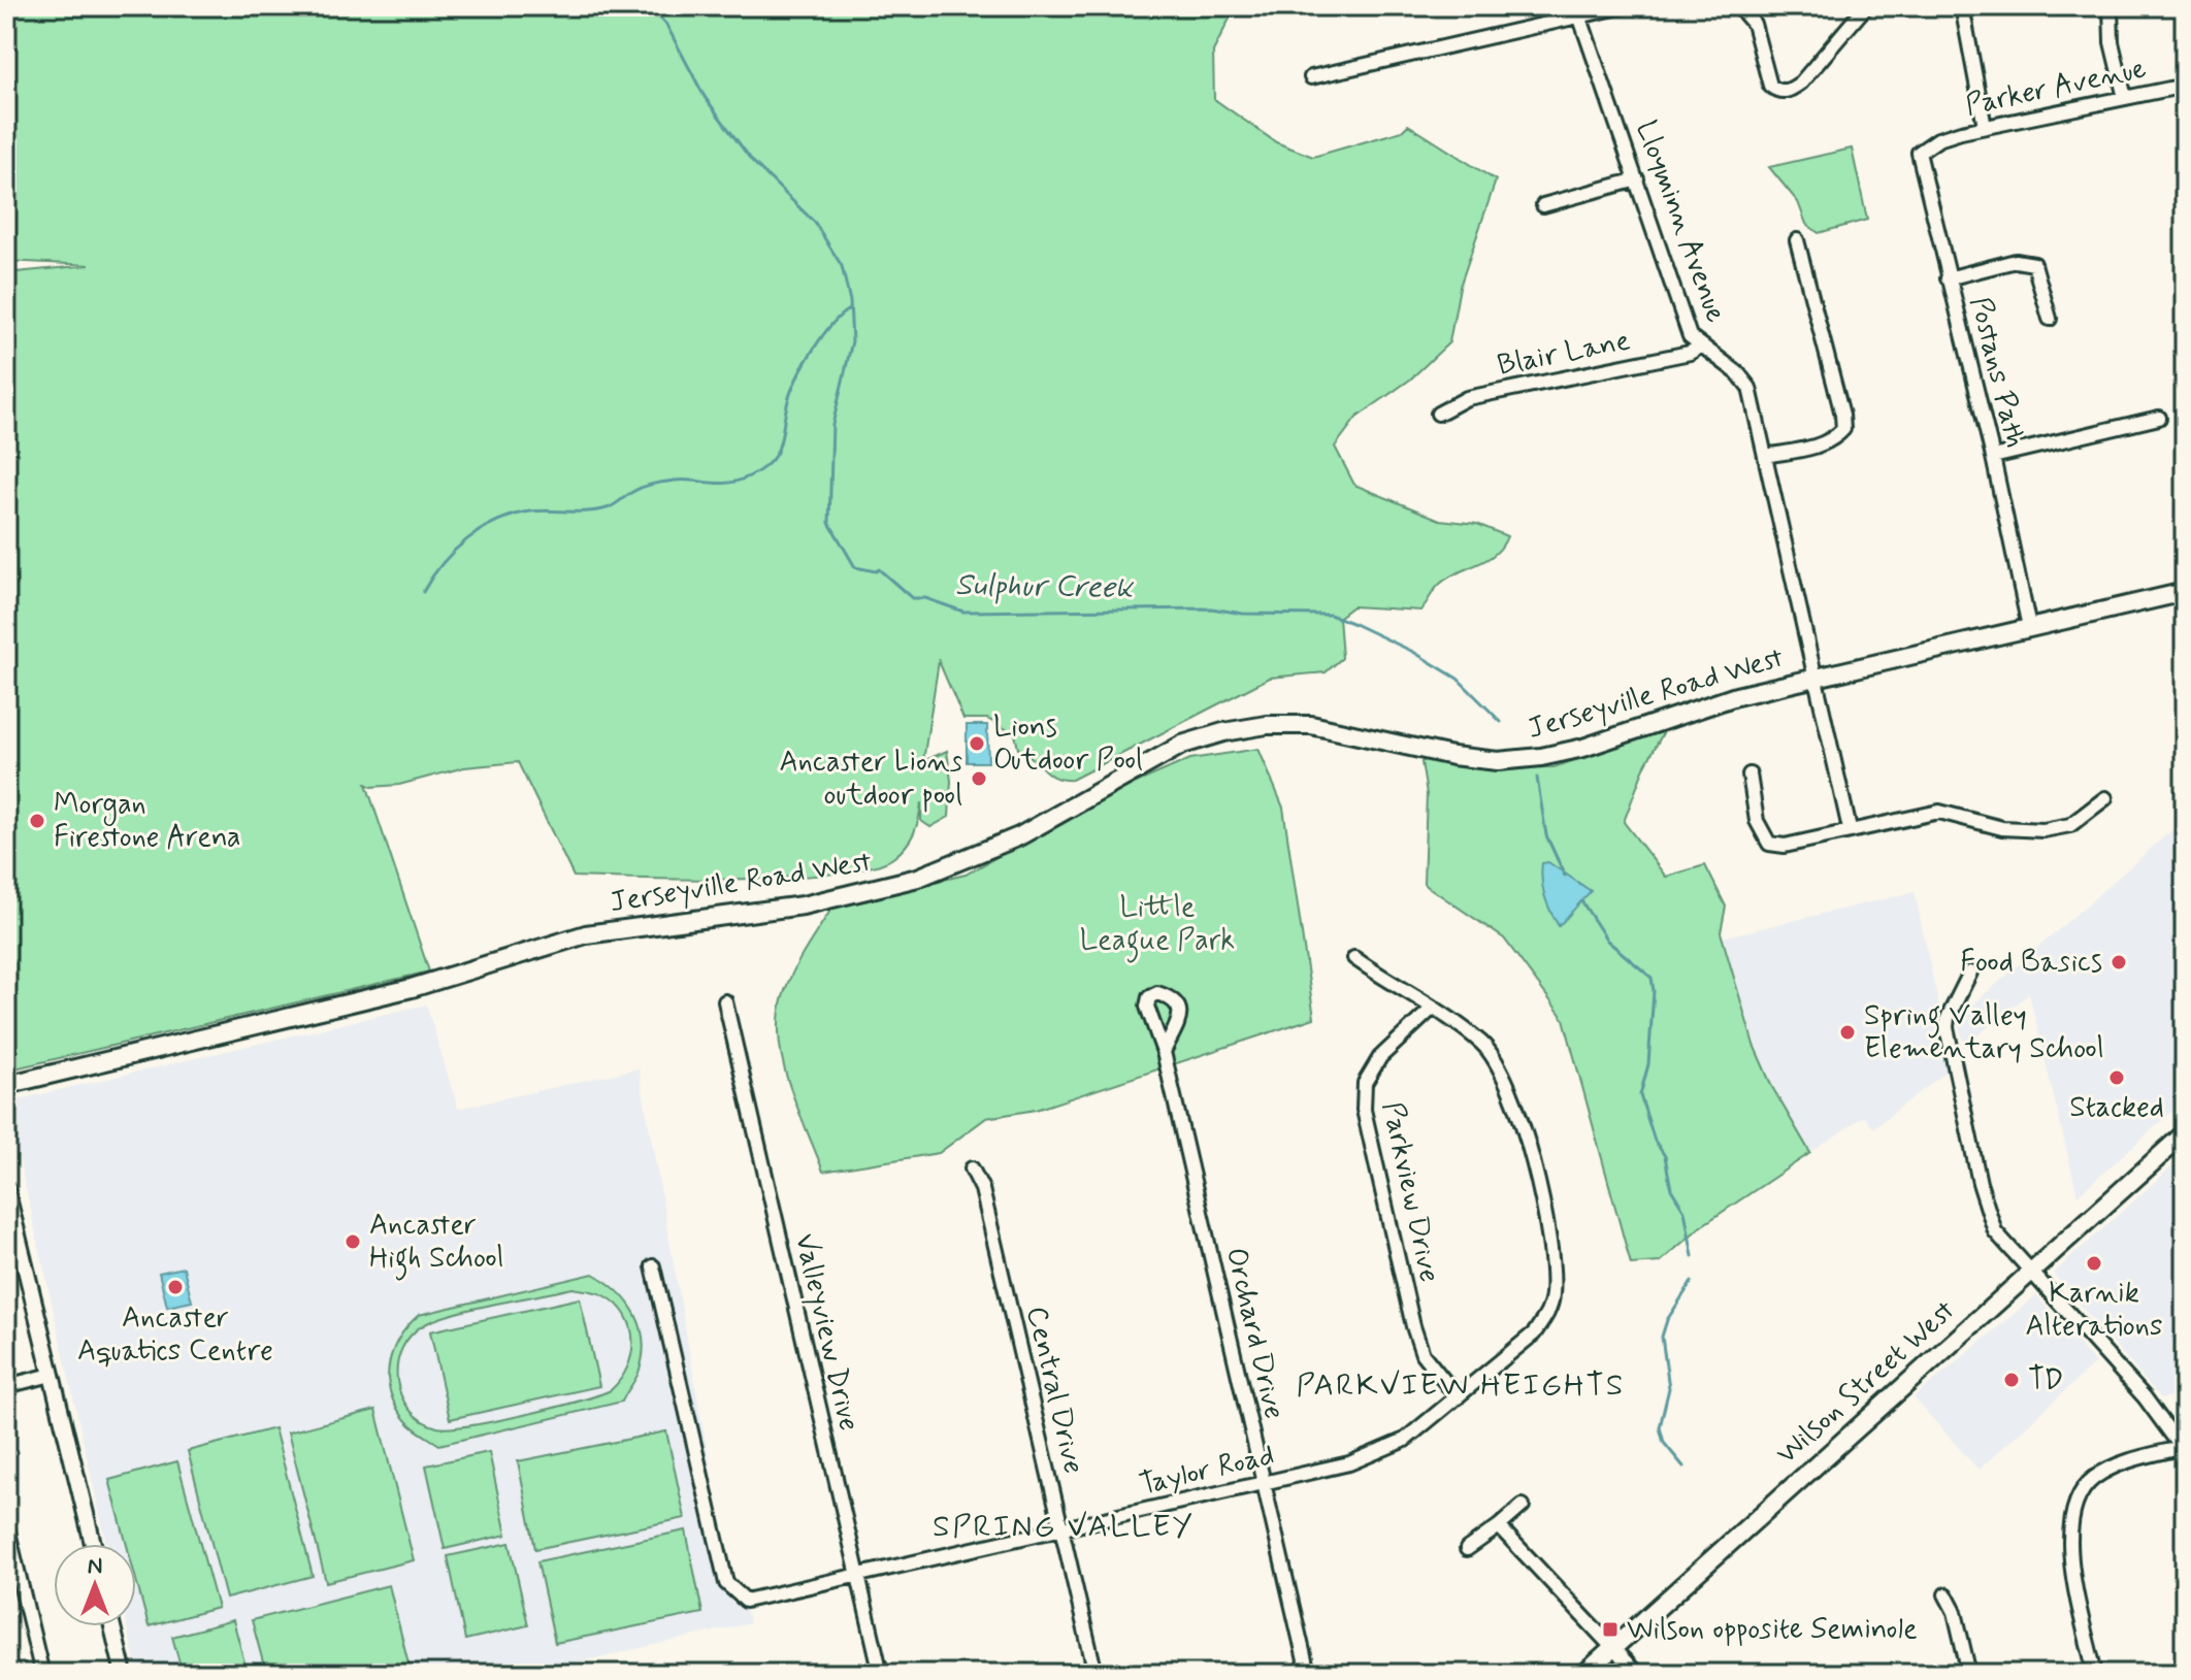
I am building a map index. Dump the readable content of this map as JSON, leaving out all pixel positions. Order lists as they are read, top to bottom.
{
  "streets": {
    "main road": ["Jerseyville Road West", "Wilson Street West"],
    "street": [
      "Parker Avenue",
      "Lloyminn Avenue",
      "Blair Lane",
      "Postans Path",
      "Parkview Drive",
      "Valleyview Drive",
      "Orchard Drive",
      "Central Drive",
      "Taylor Road"
    ]
  },
  "crossings": [
    ["Parker Avenue", "Postans Path"],
    ["Lloyminn Avenue", "Blair Lane"],
    ["Lloyminn Avenue", "Jerseyville Road West"],
    ["Postans Path", "Jerseyville Road West"],
    ["Parkview Drive", "Taylor Road"],
    ["Valleyview Drive", "Taylor Road"],
    ["Orchard Drive", "Taylor Road"],
    ["Central Drive", "Taylor Road"]
  ],
  "districts": ["PARKVIEW HEIGHTS", "SPRING VALLEY"],
  "water": ["Sulphur Creek"],
  "parks": ["Little League Park"],
  "places": {
    "other": [
      "Lions Outdoor Pool",
      "Ancaster Lions outdoor pool",
      "Morgan Firestone Arena",
      "Food Basics",
      "Spring Valley Elementary School",
      "Stacked",
      "Ancaster High School",
      "Karnik Alterations",
      "Ancaster Aquatics Centre",
      "TD"
    ],
    "transit": ["Wilson opposite Seminole"]
  },
  "north": "top"
}
